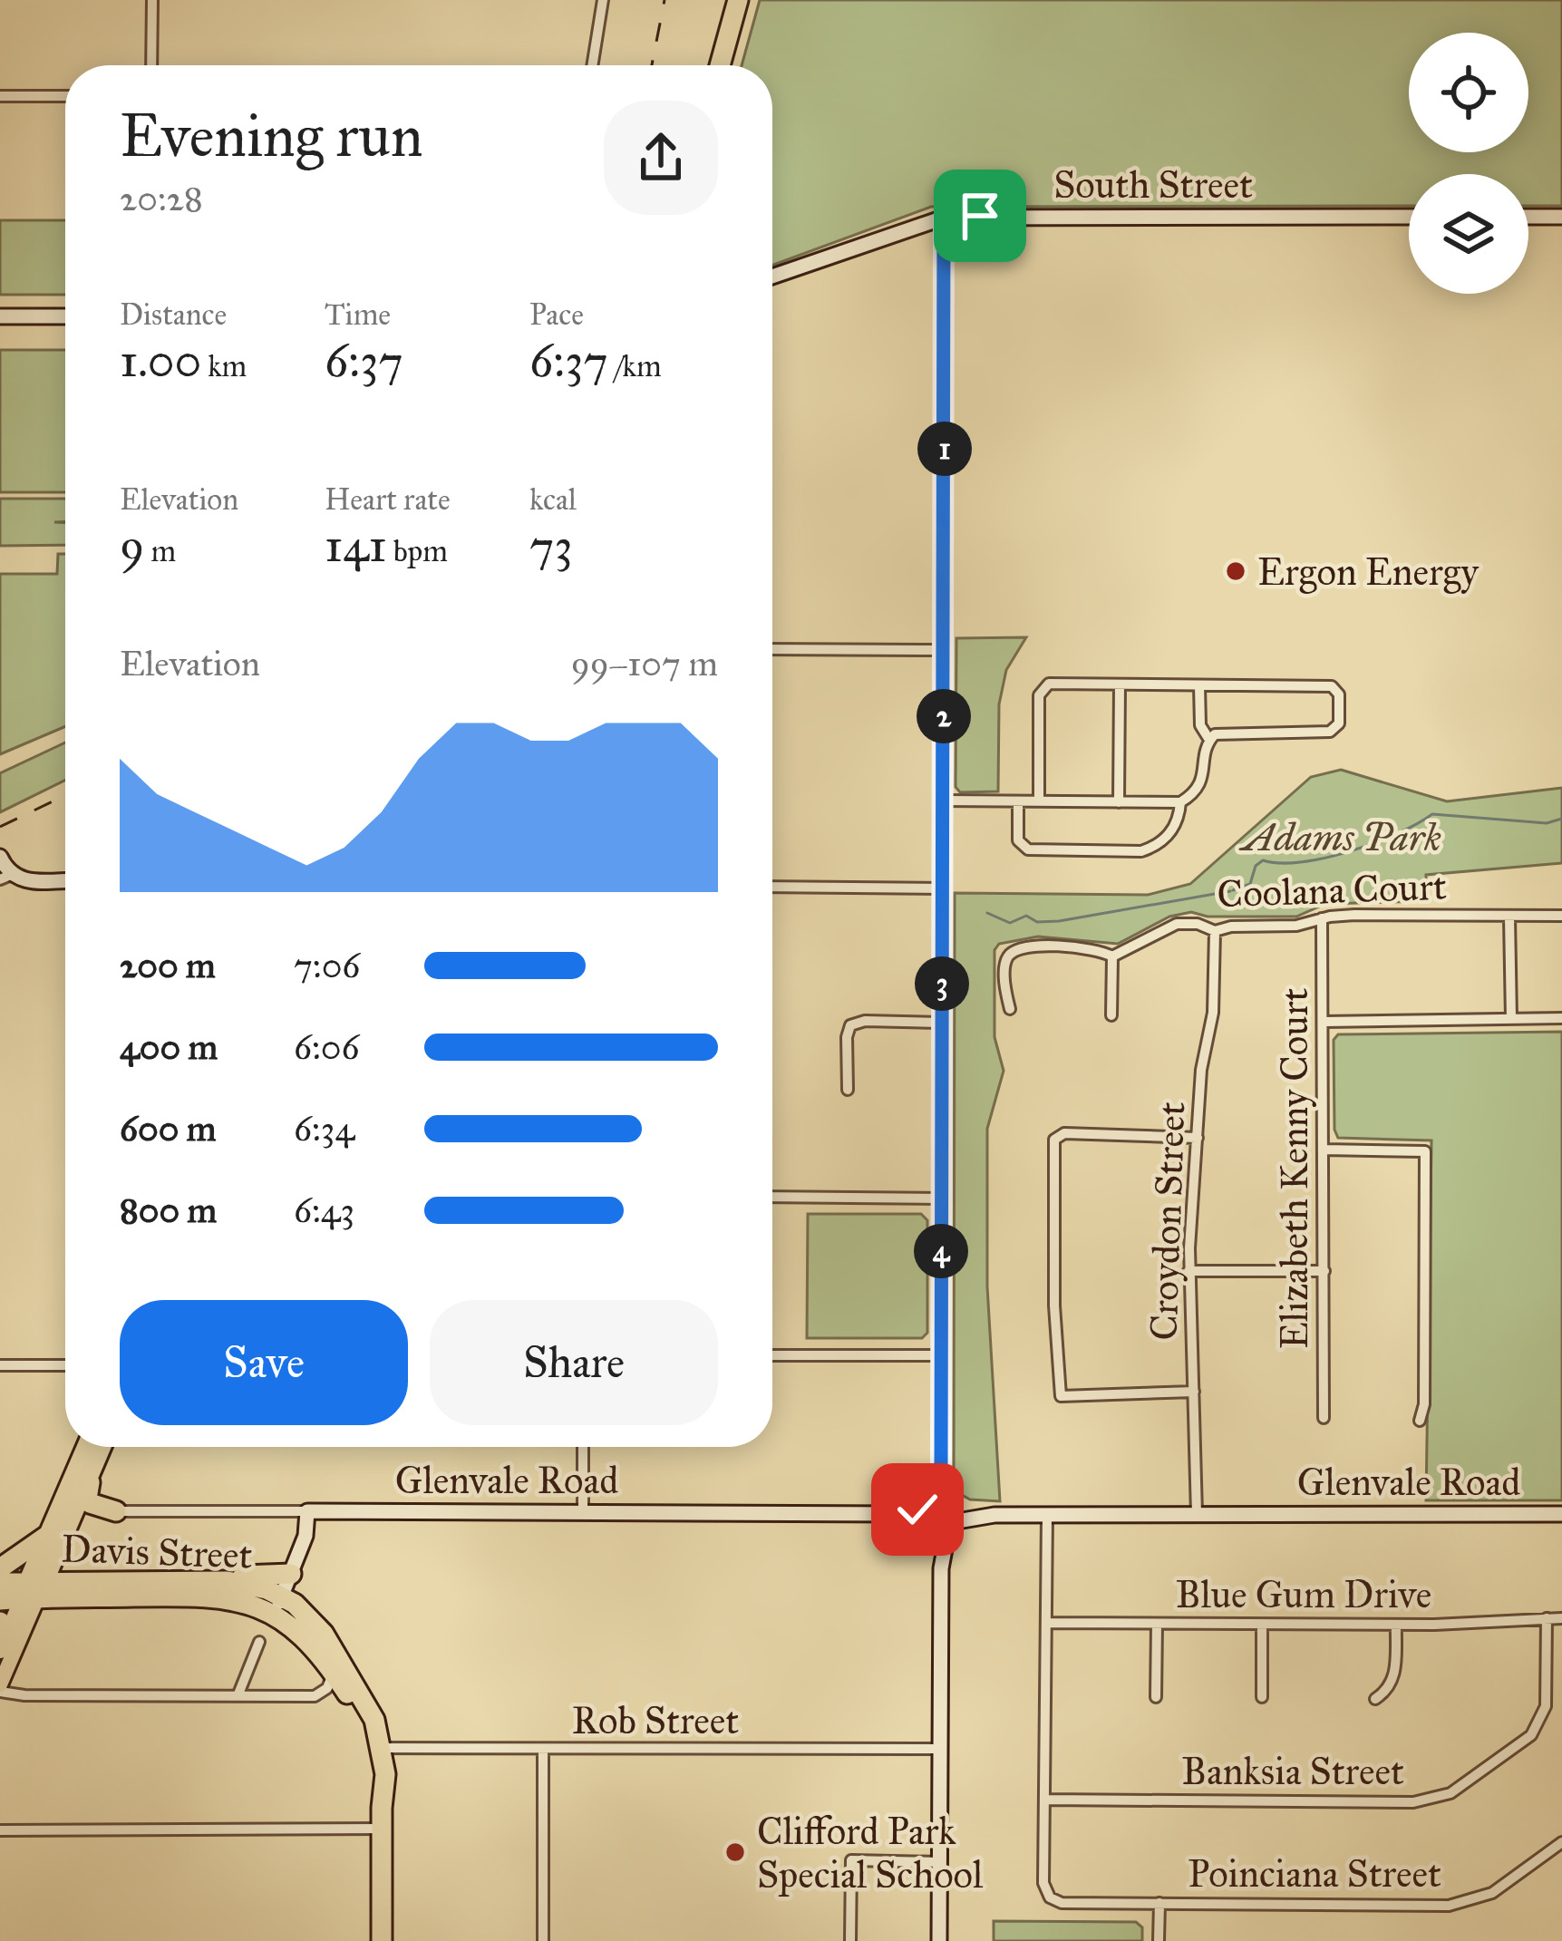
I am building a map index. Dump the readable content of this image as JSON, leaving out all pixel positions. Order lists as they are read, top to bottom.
{
  "streets": {
    "highway": ["Davis Street"],
    "street": [
      "South Street",
      "Coolana Court",
      "Elizabeth Kenny Court",
      "Croydon Street",
      "Glenvale Road",
      "Blue Gum Drive",
      "Rob Street",
      "Banksia Street",
      "Poinciana Street"
    ]
  },
  "crossings": [
    ["Coolana Court", "Elizabeth Kenny Court"],
    ["Coolana Court", "Croydon Street"],
    ["Croydon Street", "Glenvale Road"],
    ["Blue Gum Drive", "Banksia Street"],
    ["Banksia Street", "Poinciana Street"]
  ],
  "parks": ["Adams Park"],
  "places": ["Ergon Energy", "Clifford Park Special School"],
  "page": {
    "heading": ["Evening run", "20:28"],
    "stats": [
      ["Distance", "1.00 km"],
      ["Time", "6:37"],
      ["Pace", "6:37 /km"],
      ["Elevation", "9 m"],
      ["Heart rate", "141 bpm"],
      ["kcal", "73"]
    ],
    "pins": [
      "1",
      "2",
      "3",
      "4"
    ],
    "chart": ["Elevation", "99–107 m"],
    "list": [
      {
        "name": "200 m",
        "note": "7:06"
      },
      {
        "name": "400 m",
        "note": "6:06"
      },
      {
        "name": "600 m",
        "note": "6:34"
      },
      {
        "name": "800 m",
        "note": "6:43"
      }
    ],
    "buttons": ["Save", "Share"]
  }
}
